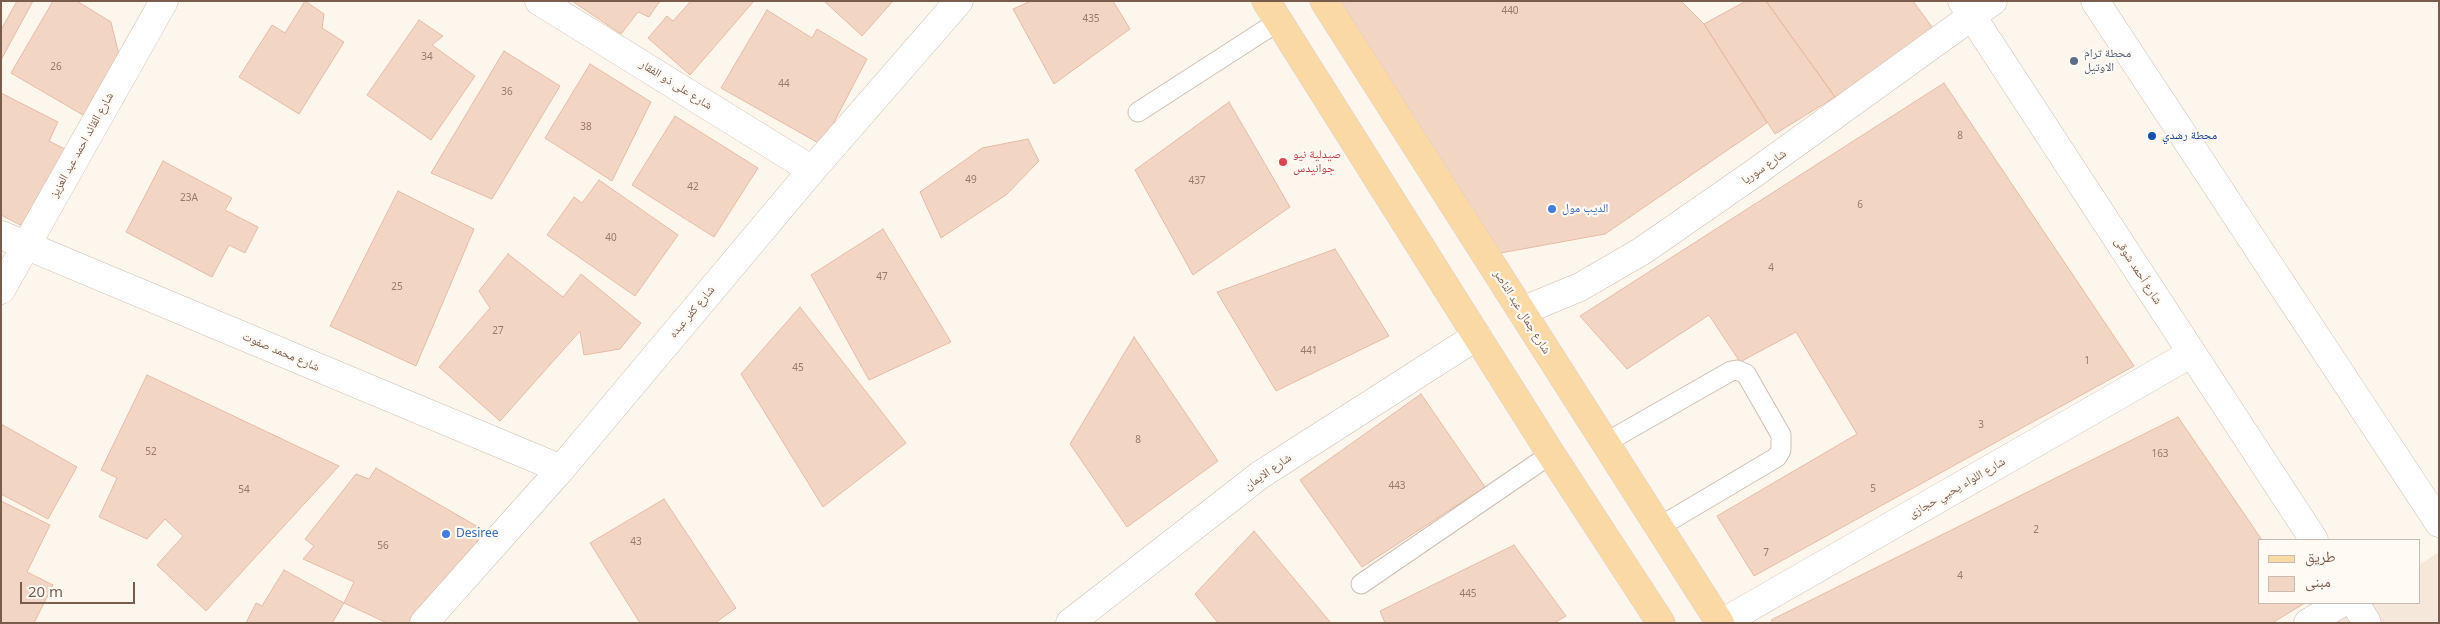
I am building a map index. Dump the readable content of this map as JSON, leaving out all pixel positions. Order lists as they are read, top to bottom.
{
  "streets": {
    "main road": ["شارع جمال عبد الناصر"],
    "street": [
      "شارع على ذو الفقار",
      "شارع القائد احمد عبد العزيز",
      "شارع سوريا",
      "شارع أحمد شوقى",
      "شارع كفر عبده",
      "شارع محمد صفوت",
      "شارع الايمان",
      "شارع اللواء يحيي حجازى"
    ]
  },
  "crossings": [
    ["شارع على ذو الفقار", "شارع كفر عبده"],
    ["شارع القائد احمد عبد العزيز", "شارع محمد صفوت"],
    ["شارع سوريا", "شارع أحمد شوقى"],
    ["شارع سوريا", "شارع جمال عبد الناصر"],
    ["شارع أحمد شوقى", "شارع اللواء يحيي حجازى"],
    ["شارع كفر عبده", "شارع محمد صفوت"],
    ["شارع جمال عبد الناصر", "شارع اللواء يحيي حجازى"]
  ],
  "places": [
    "محطة ترام الاوتيل",
    "محطة رشدي",
    "صيدلية نيو جوانيدس",
    "الديب مول",
    "Desiree"
  ],
  "house_numbers": [
    "440",
    "435",
    "34",
    "26",
    "44",
    "36",
    "38",
    "8",
    "49",
    "437",
    "42",
    "23A",
    "6",
    "40",
    "4",
    "47",
    "25",
    "27",
    "441",
    "1",
    "45",
    "3",
    "8",
    "52",
    "163",
    "443",
    "5",
    "54",
    "2",
    "43",
    "56",
    "7",
    "4",
    "445"
  ],
  "legend": ["طريق", "مبنى"],
  "scale_bar": "20 m"
}
